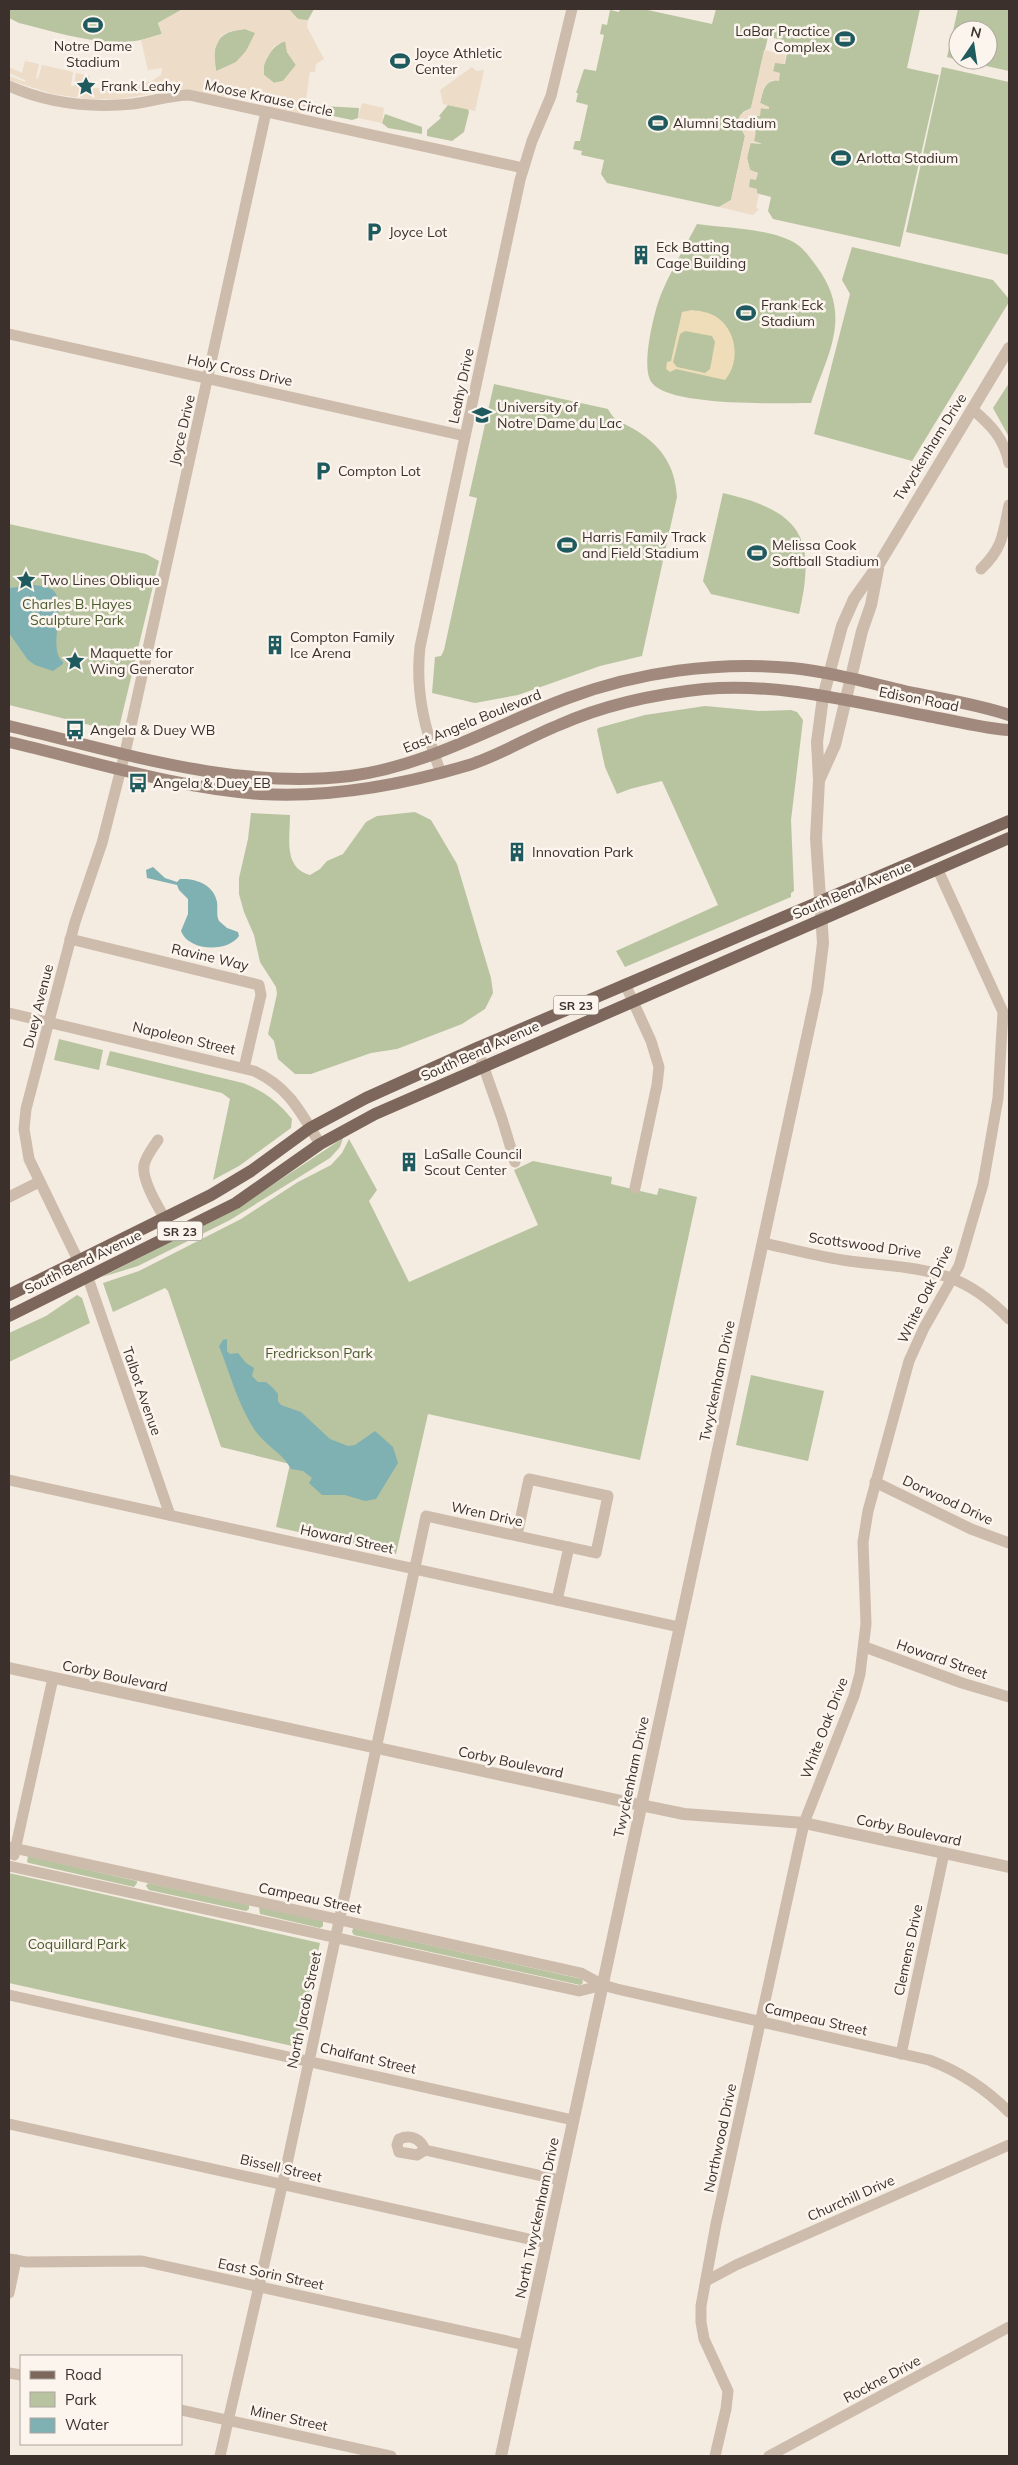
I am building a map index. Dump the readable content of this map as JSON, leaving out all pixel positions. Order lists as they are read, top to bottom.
{
  "streets": {
    "main road": [
      "Edison Road",
      "East Angela Boulevard",
      "South Bend Avenue",
      "SR 23"
    ],
    "street": [
      "Moose Krause Circle",
      "Holy Cross Drive",
      "Leahy Drive",
      "Joyce Drive",
      "Twyckenham Drive",
      "Ravine Way",
      "Duey Avenue",
      "Napoleon Street",
      "Scottswood Drive",
      "White Oak Drive",
      "Talbot Avenue",
      "Dorwood Drive",
      "Wren Drive",
      "Howard Street",
      "Corby Boulevard",
      "Campeau Street",
      "Clemens Drive",
      "North Jacob Street",
      "Chalfant Street",
      "Northwood Drive",
      "Bissell Street",
      "Churchill Drive",
      "North Twyckenham Drive",
      "East Sorin Street",
      "Rockne Drive",
      "Miner Street"
    ]
  },
  "crossings": [
    ["Moose Krause Circle", "Leahy Drive"],
    ["Moose Krause Circle", "Joyce Drive"],
    ["Holy Cross Drive", "Leahy Drive"],
    ["Holy Cross Drive", "Joyce Drive"],
    ["Leahy Drive", "East Angela Boulevard"],
    ["Joyce Drive", "East Angela Boulevard"],
    ["Joyce Drive", "Duey Avenue"],
    ["Twyckenham Drive", "Edison Road"],
    ["Twyckenham Drive", "East Angela Boulevard"],
    ["Twyckenham Drive", "South Bend Avenue"],
    ["Twyckenham Drive", "Scottswood Drive"],
    ["Twyckenham Drive", "Howard Street"],
    ["Twyckenham Drive", "Corby Boulevard"],
    ["Twyckenham Drive", "Campeau Street"],
    ["Twyckenham Drive", "North Twyckenham Drive"],
    ["Edison Road", "East Angela Boulevard"],
    ["East Angela Boulevard", "Duey Avenue"],
    ["South Bend Avenue", "Duey Avenue"],
    ["South Bend Avenue", "Napoleon Street"],
    ["South Bend Avenue", "White Oak Drive"],
    ["South Bend Avenue", "Talbot Avenue"],
    ["Ravine Way", "Duey Avenue"],
    ["Ravine Way", "Napoleon Street"],
    ["Duey Avenue", "Napoleon Street"],
    ["Scottswood Drive", "White Oak Drive"],
    ["White Oak Drive", "Dorwood Drive"],
    ["White Oak Drive", "Howard Street"],
    ["White Oak Drive", "Corby Boulevard"],
    ["White Oak Drive", "Northwood Drive"],
    ["Talbot Avenue", "Howard Street"],
    ["Wren Drive", "Howard Street"],
    ["Wren Drive", "North Jacob Street"],
    ["Howard Street", "North Jacob Street"],
    ["Corby Boulevard", "Clemens Drive"],
    ["Corby Boulevard", "North Jacob Street"],
    ["Corby Boulevard", "Northwood Drive"],
    ["Campeau Street", "Clemens Drive"],
    ["Campeau Street", "North Jacob Street"],
    ["Campeau Street", "Northwood Drive"],
    ["Campeau Street", "North Twyckenham Drive"],
    ["North Jacob Street", "Chalfant Street"],
    ["North Jacob Street", "Bissell Street"],
    ["North Jacob Street", "East Sorin Street"],
    ["North Jacob Street", "Miner Street"],
    ["Chalfant Street", "North Twyckenham Drive"],
    ["Northwood Drive", "Churchill Drive"],
    ["Bissell Street", "North Twyckenham Drive"],
    ["North Twyckenham Drive", "East Sorin Street"]
  ],
  "parks": ["Charles B. Hayes Sculpture Park", "Fredrickson Park", "Coquillard Park"],
  "places": {
    "sports": [
      "Notre Dame Stadium",
      "LaBar Practice Complex",
      "Joyce Athletic Center",
      "Alumni Stadium",
      "Arlotta Stadium",
      "Frank Eck Stadium",
      "Harris Family Track and Field Stadium",
      "Melissa Cook Softball Stadium"
    ],
    "place": ["Frank Leahy", "Two Lines Oblique", "Maquette for Wing Generator"],
    "parking": ["Joyce Lot", "Compton Lot"],
    "building": [
      "Eck Batting Cage Building",
      "Compton Family Ice Arena",
      "Innovation Park",
      "LaSalle Council Scout Center"
    ],
    "school or university": ["University of Notre Dame du Lac"],
    "bus stop": ["Angela & Duey WB", "Angela & Duey EB"]
  },
  "legend": ["Road", "Park", "Water"],
  "north": "top"
}
